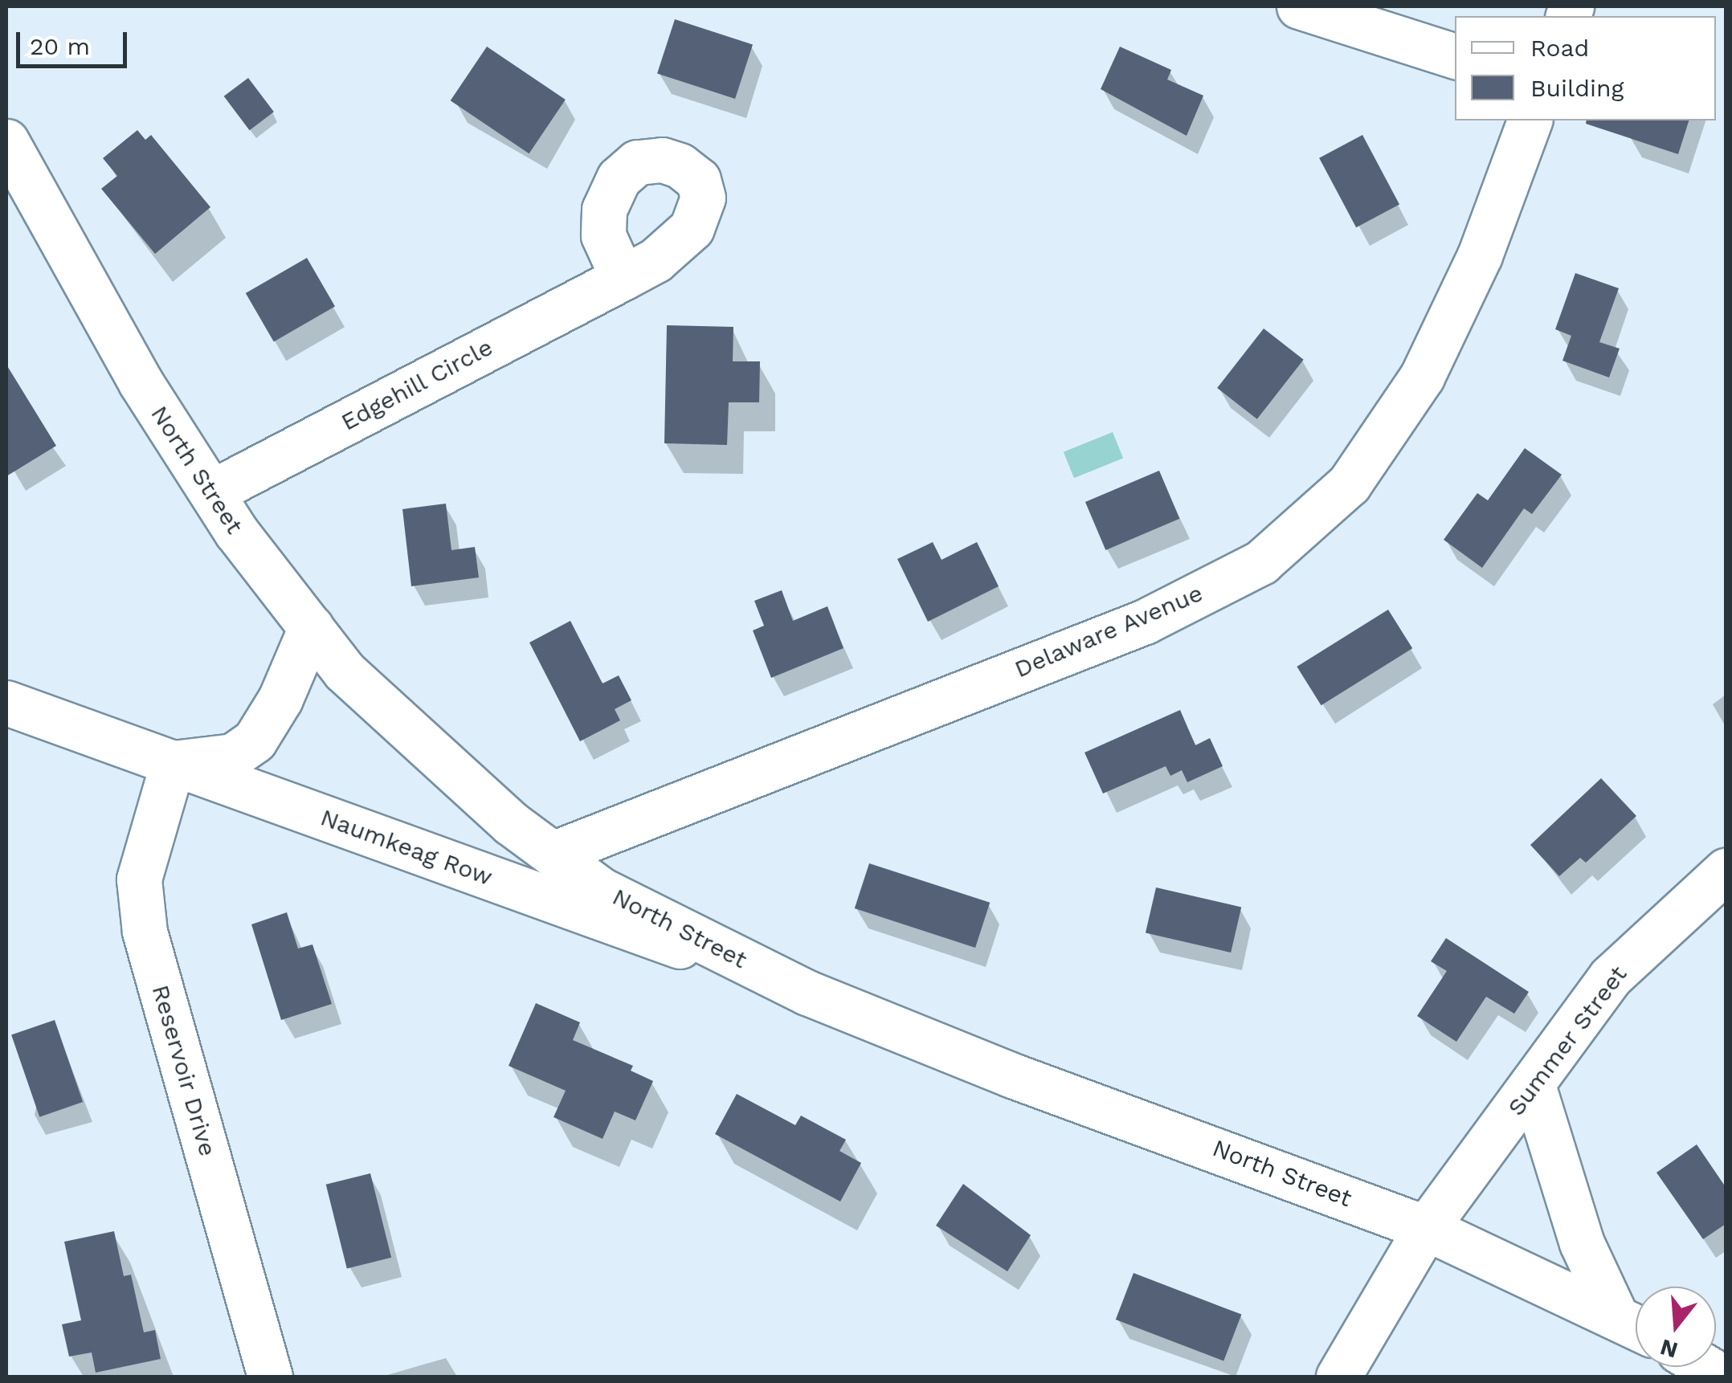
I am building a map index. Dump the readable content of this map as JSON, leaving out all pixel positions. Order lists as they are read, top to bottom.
{
  "streets": {
    "street": [
      "Edgehill Circle",
      "North Street",
      "Delaware Avenue",
      "Naumkeag Row",
      "Summer Street",
      "Reservoir Drive"
    ]
  },
  "crossings": [
    ["Edgehill Circle", "North Street"],
    ["North Street", "Delaware Avenue"],
    ["North Street", "Naumkeag Row"],
    ["North Street", "Summer Street"],
    ["Naumkeag Row", "Reservoir Drive"]
  ],
  "legend": ["Road", "Building"],
  "scale_bar": "20 m",
  "north": "bottom"
}
